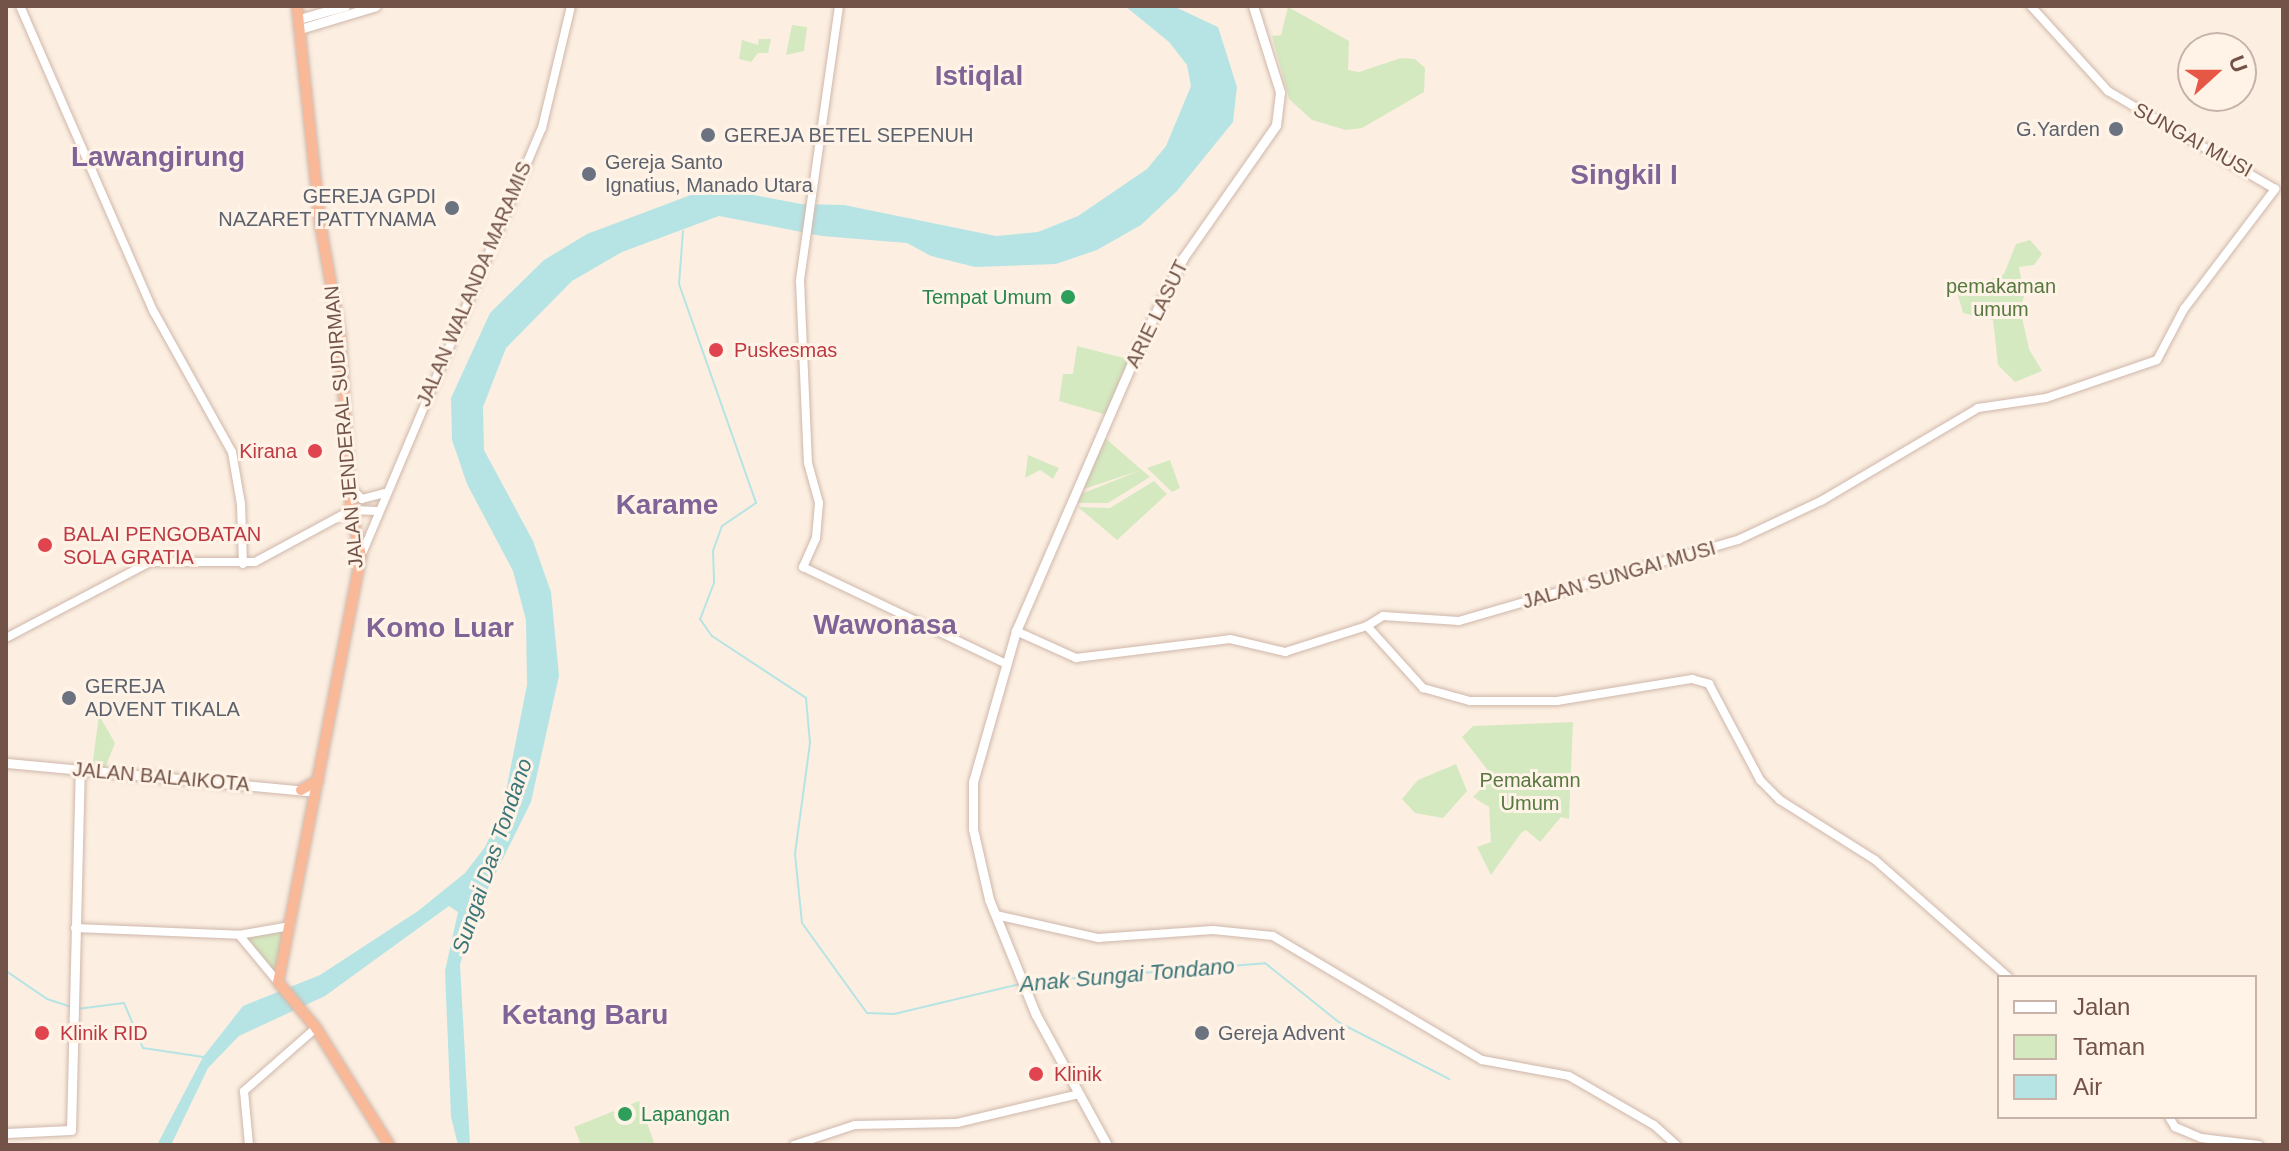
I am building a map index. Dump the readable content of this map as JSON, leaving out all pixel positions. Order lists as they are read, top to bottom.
{
  "streets": {
    "highway": ["JALAN JENDERAL SUDIRMAN"],
    "main road": ["ARIE LASUT", "JALAN BALAIKOTA"],
    "street": ["SUNGAI MUSI", "JALAN WALANDA MARAMIS", "JALAN SUNGAI MUSI"]
  },
  "crossings": [
    ["SUNGAI MUSI", "JALAN SUNGAI MUSI"],
    ["JALAN WALANDA MARAMIS", "JALAN JENDERAL SUDIRMAN"],
    ["ARIE LASUT", "JALAN SUNGAI MUSI"],
    ["JALAN JENDERAL SUDIRMAN", "JALAN BALAIKOTA"]
  ],
  "districts": [
    "Istiqlal",
    "Lawangirung",
    "Singkil I",
    "Karame",
    "Wawonasa",
    "Komo Luar",
    "Ketang Baru"
  ],
  "water": ["Sungai Das Tondano", "Anak Sungai Tondano"],
  "parks": ["pemakaman umum", "Pemakamn Umum"],
  "places": [
    "G.Yarden",
    "GEREJA BETEL SEPENUH",
    "Gereja Santo Ignatius, Manado Utara",
    "GEREJA GPDI NAZARET PATTYNAMA",
    "Tempat Umum",
    "Puskesmas",
    "Kirana",
    "BALAI PENGOBATAN SOLA GRATIA",
    "GEREJA ADVENT TIKALA",
    "Klinik RID",
    "Gereja Advent",
    "Klinik",
    "Lapangan"
  ],
  "legend": ["Jalan", "Taman", "Air"],
  "north": "right"
}
